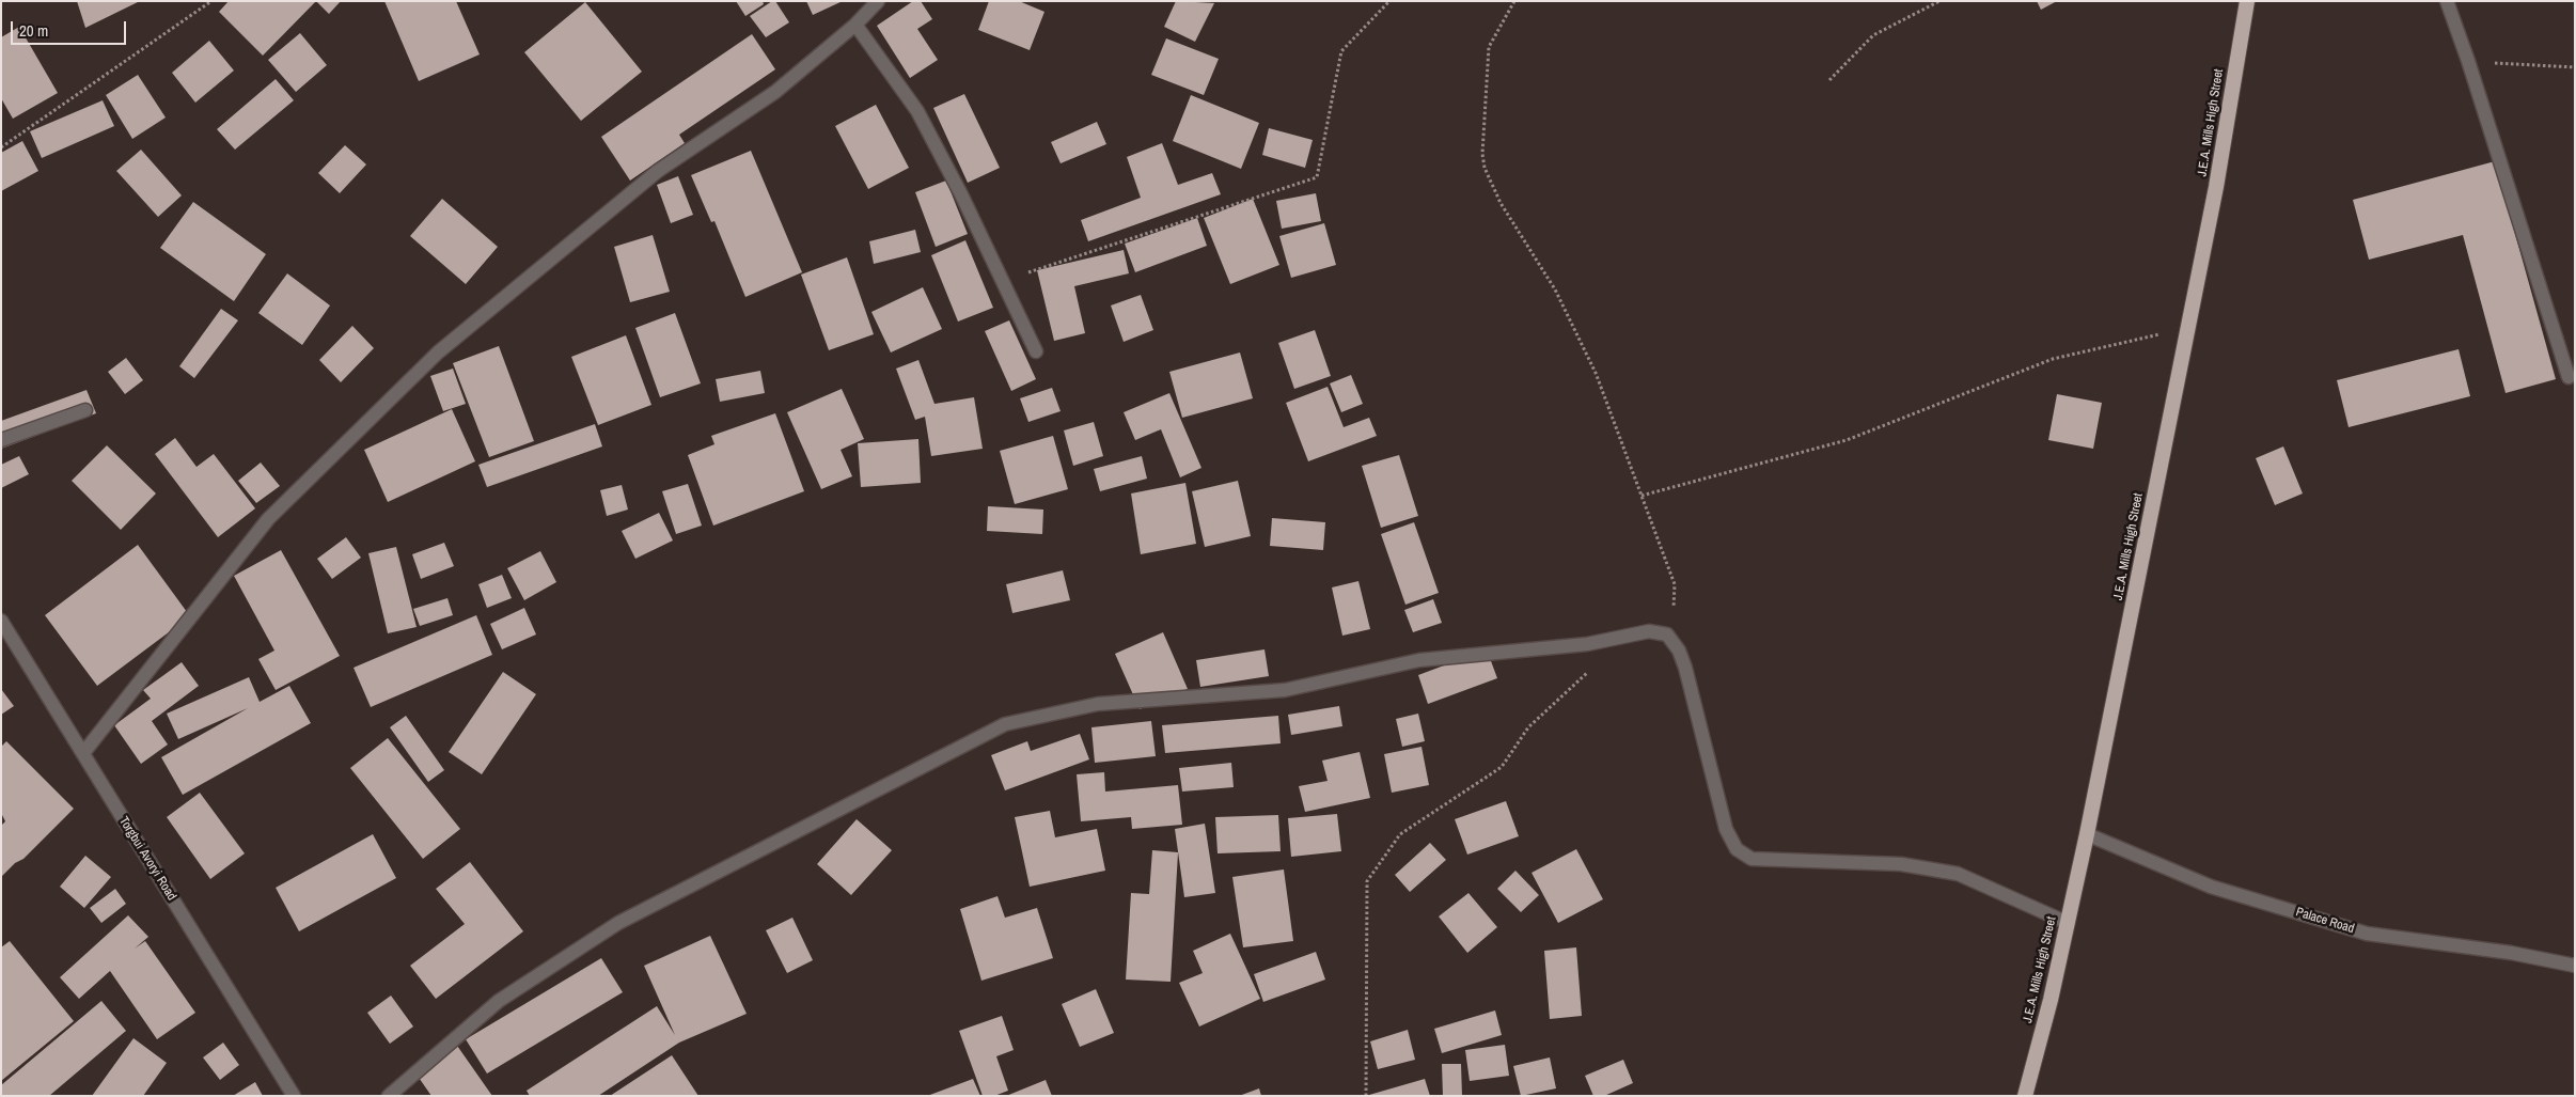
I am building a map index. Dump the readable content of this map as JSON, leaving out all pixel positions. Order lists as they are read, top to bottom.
{
  "streets": {
    "highway": ["J.E.A. Mills High Street"],
    "street": ["Torgbui Avoryi Road", "Palace Road"]
  },
  "crossings": [
    ["J.E.A. Mills High Street", "Palace Road"]
  ],
  "scale_bar": "20 m"
}
